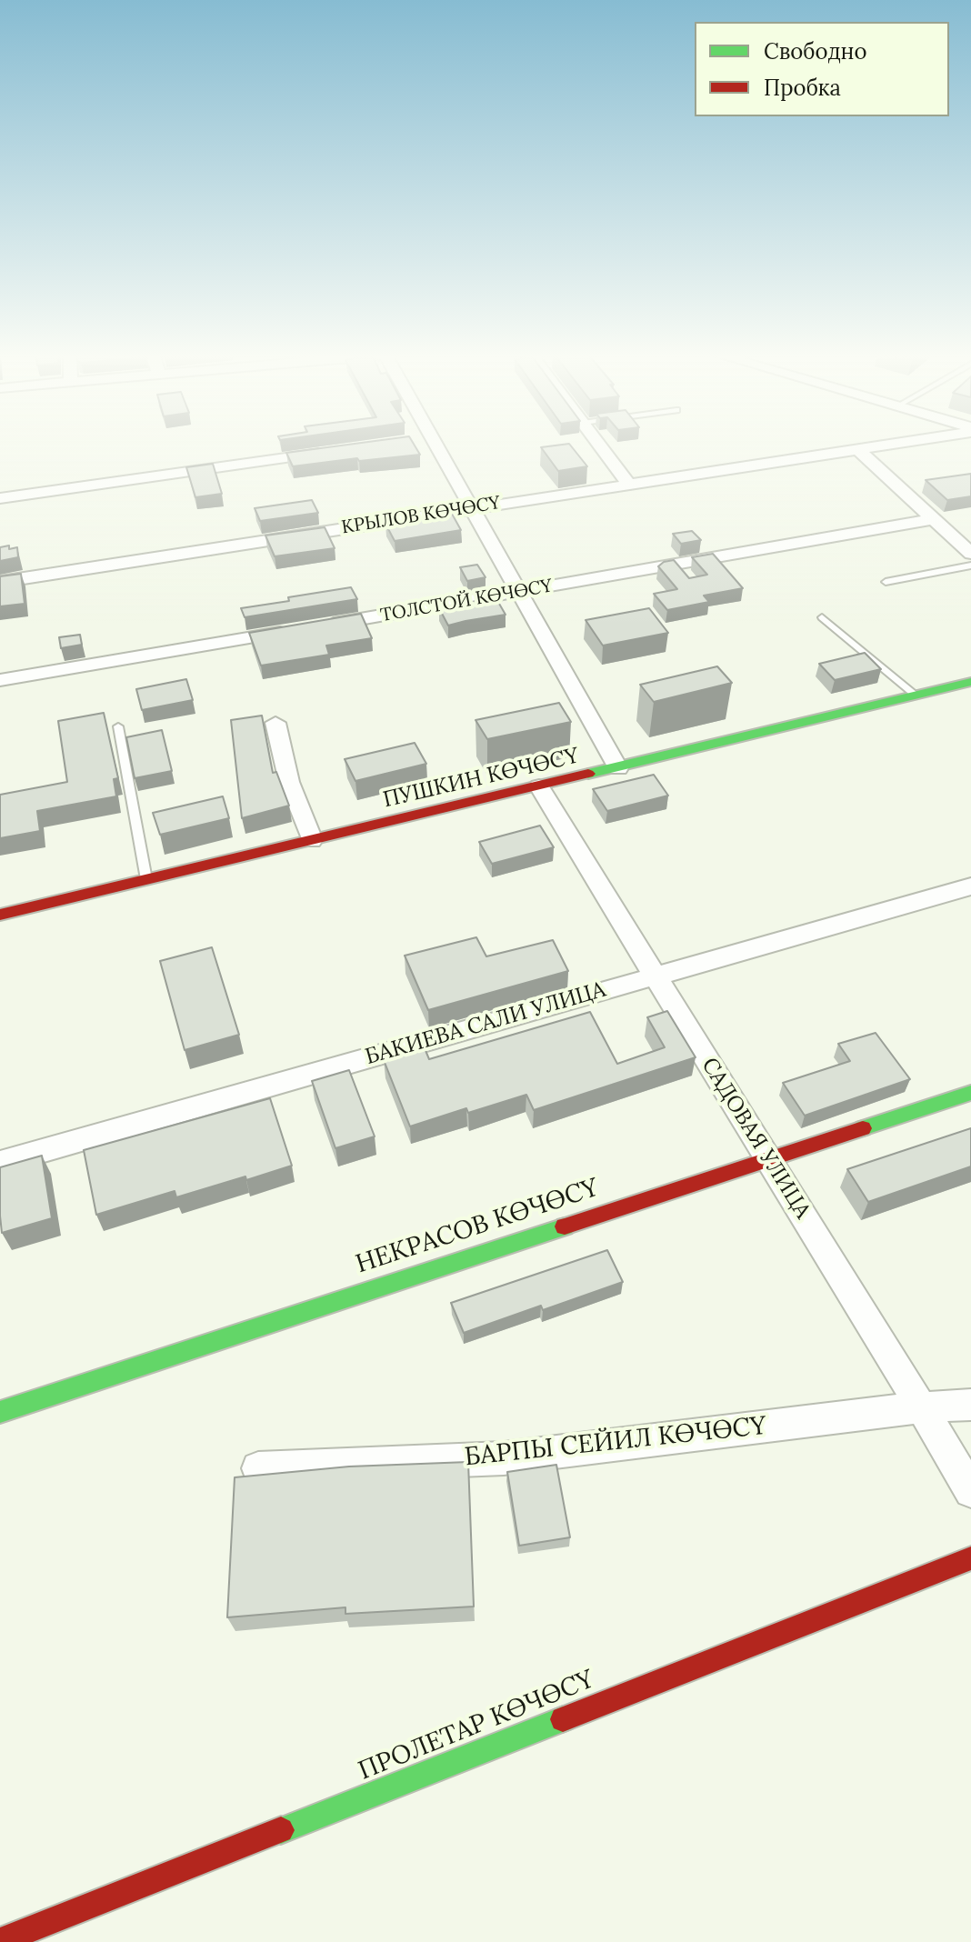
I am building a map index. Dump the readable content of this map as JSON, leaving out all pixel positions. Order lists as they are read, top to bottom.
{
  "streets": {
    "main road": ["ПУШКИН КӨЧӨСҮ", "НЕКРАСОВ КӨЧӨСҮ", "ПРОЛЕТАР КӨЧӨСҮ"],
    "street": [
      "КРЫЛОВ КӨЧӨСҮ",
      "ТОЛСТОЙ КӨЧӨСҮ",
      "БАКИЕВА САЛИ УЛИЦА",
      "САДОВАЯ УЛИЦА",
      "БАРПЫ СЕЙИЛ КӨЧӨСҮ"
    ]
  },
  "crossings": [
    ["ПУШКИН КӨЧӨСҮ", "САДОВАЯ УЛИЦА"],
    ["БАКИЕВА САЛИ УЛИЦА", "САДОВАЯ УЛИЦА"],
    ["САДОВАЯ УЛИЦА", "НЕКРАСОВ КӨЧӨСҮ"],
    ["САДОВАЯ УЛИЦА", "БАРПЫ СЕЙИЛ КӨЧӨСҮ"]
  ],
  "legend": ["Свободно", "Пробка"]
}
